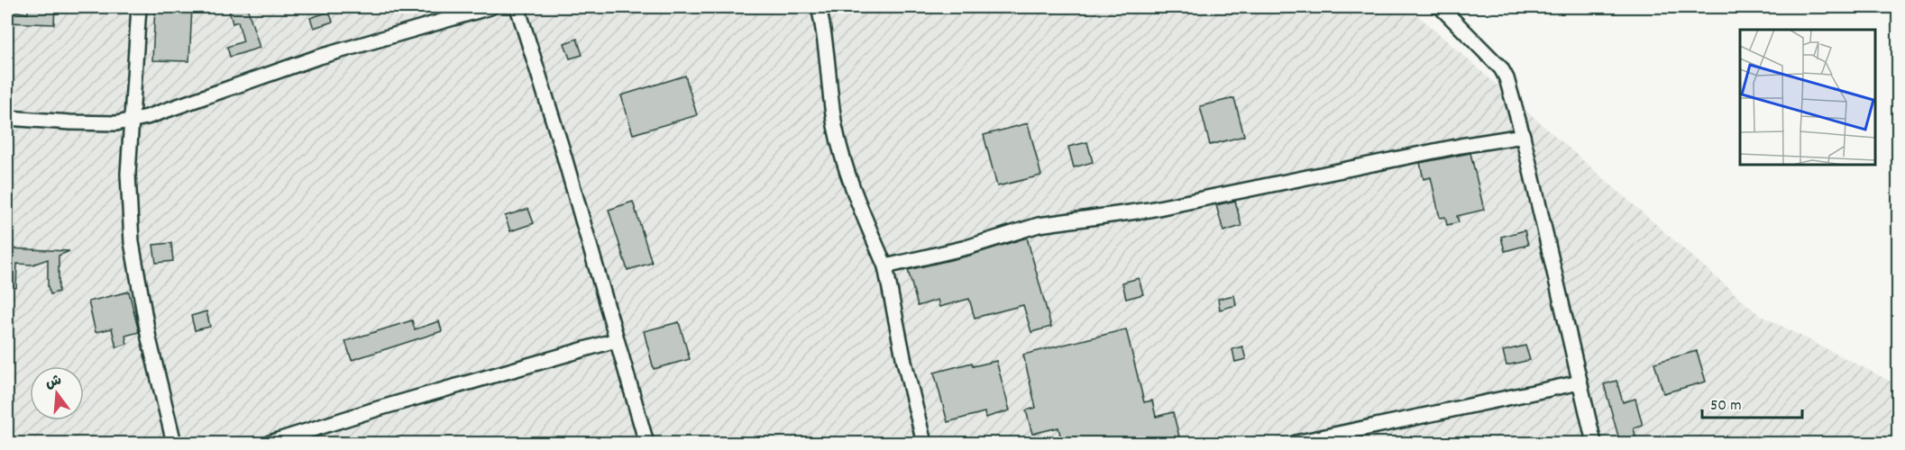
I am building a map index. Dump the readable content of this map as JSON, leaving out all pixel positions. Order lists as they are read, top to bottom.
{
  "scale_bar": "50 m",
  "north": "top"
}
